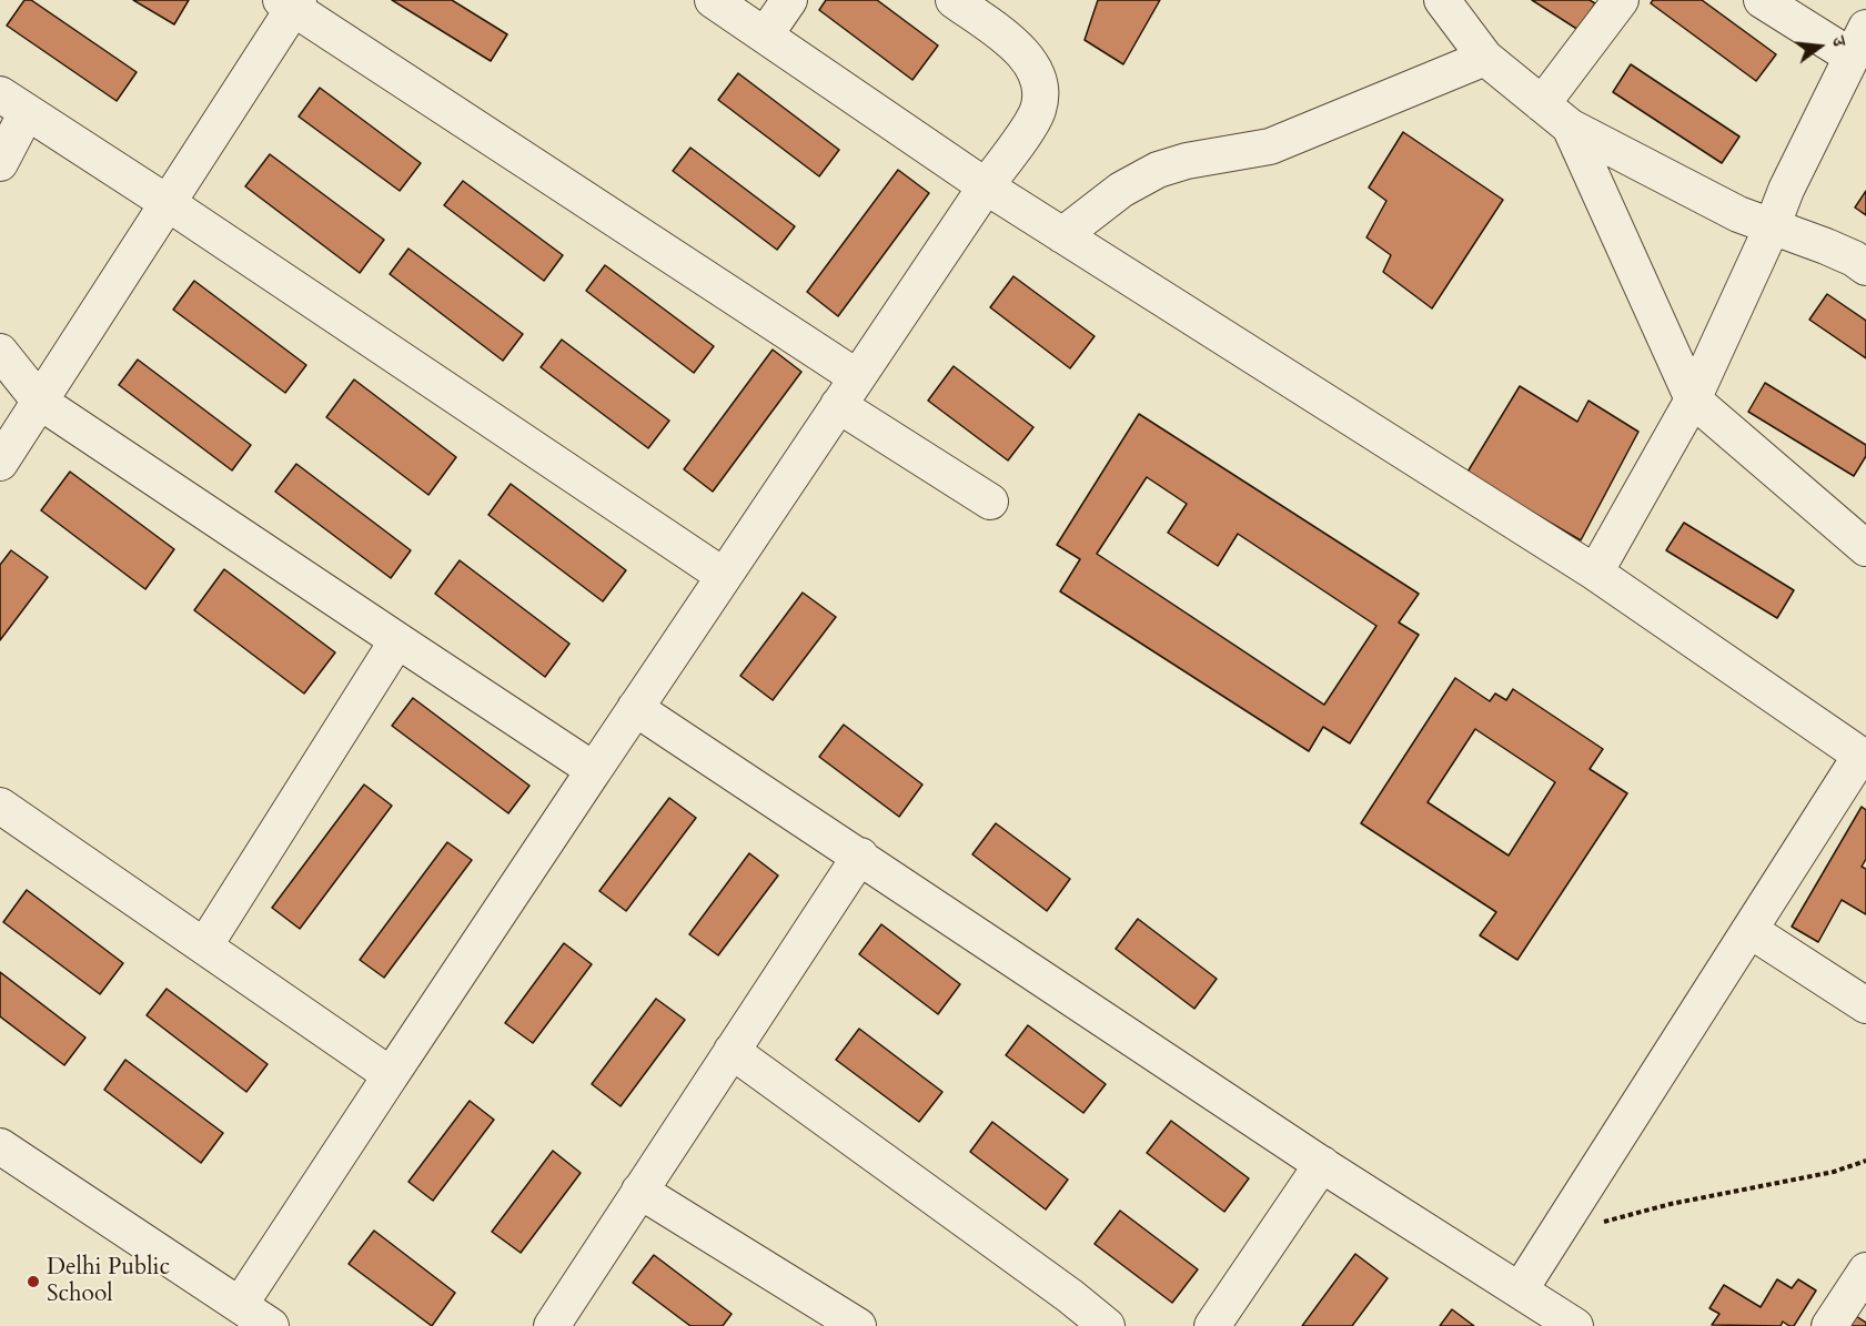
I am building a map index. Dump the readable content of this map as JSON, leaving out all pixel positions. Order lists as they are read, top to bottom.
{
  "places": ["Delhi Public School"],
  "north": "right"
}
